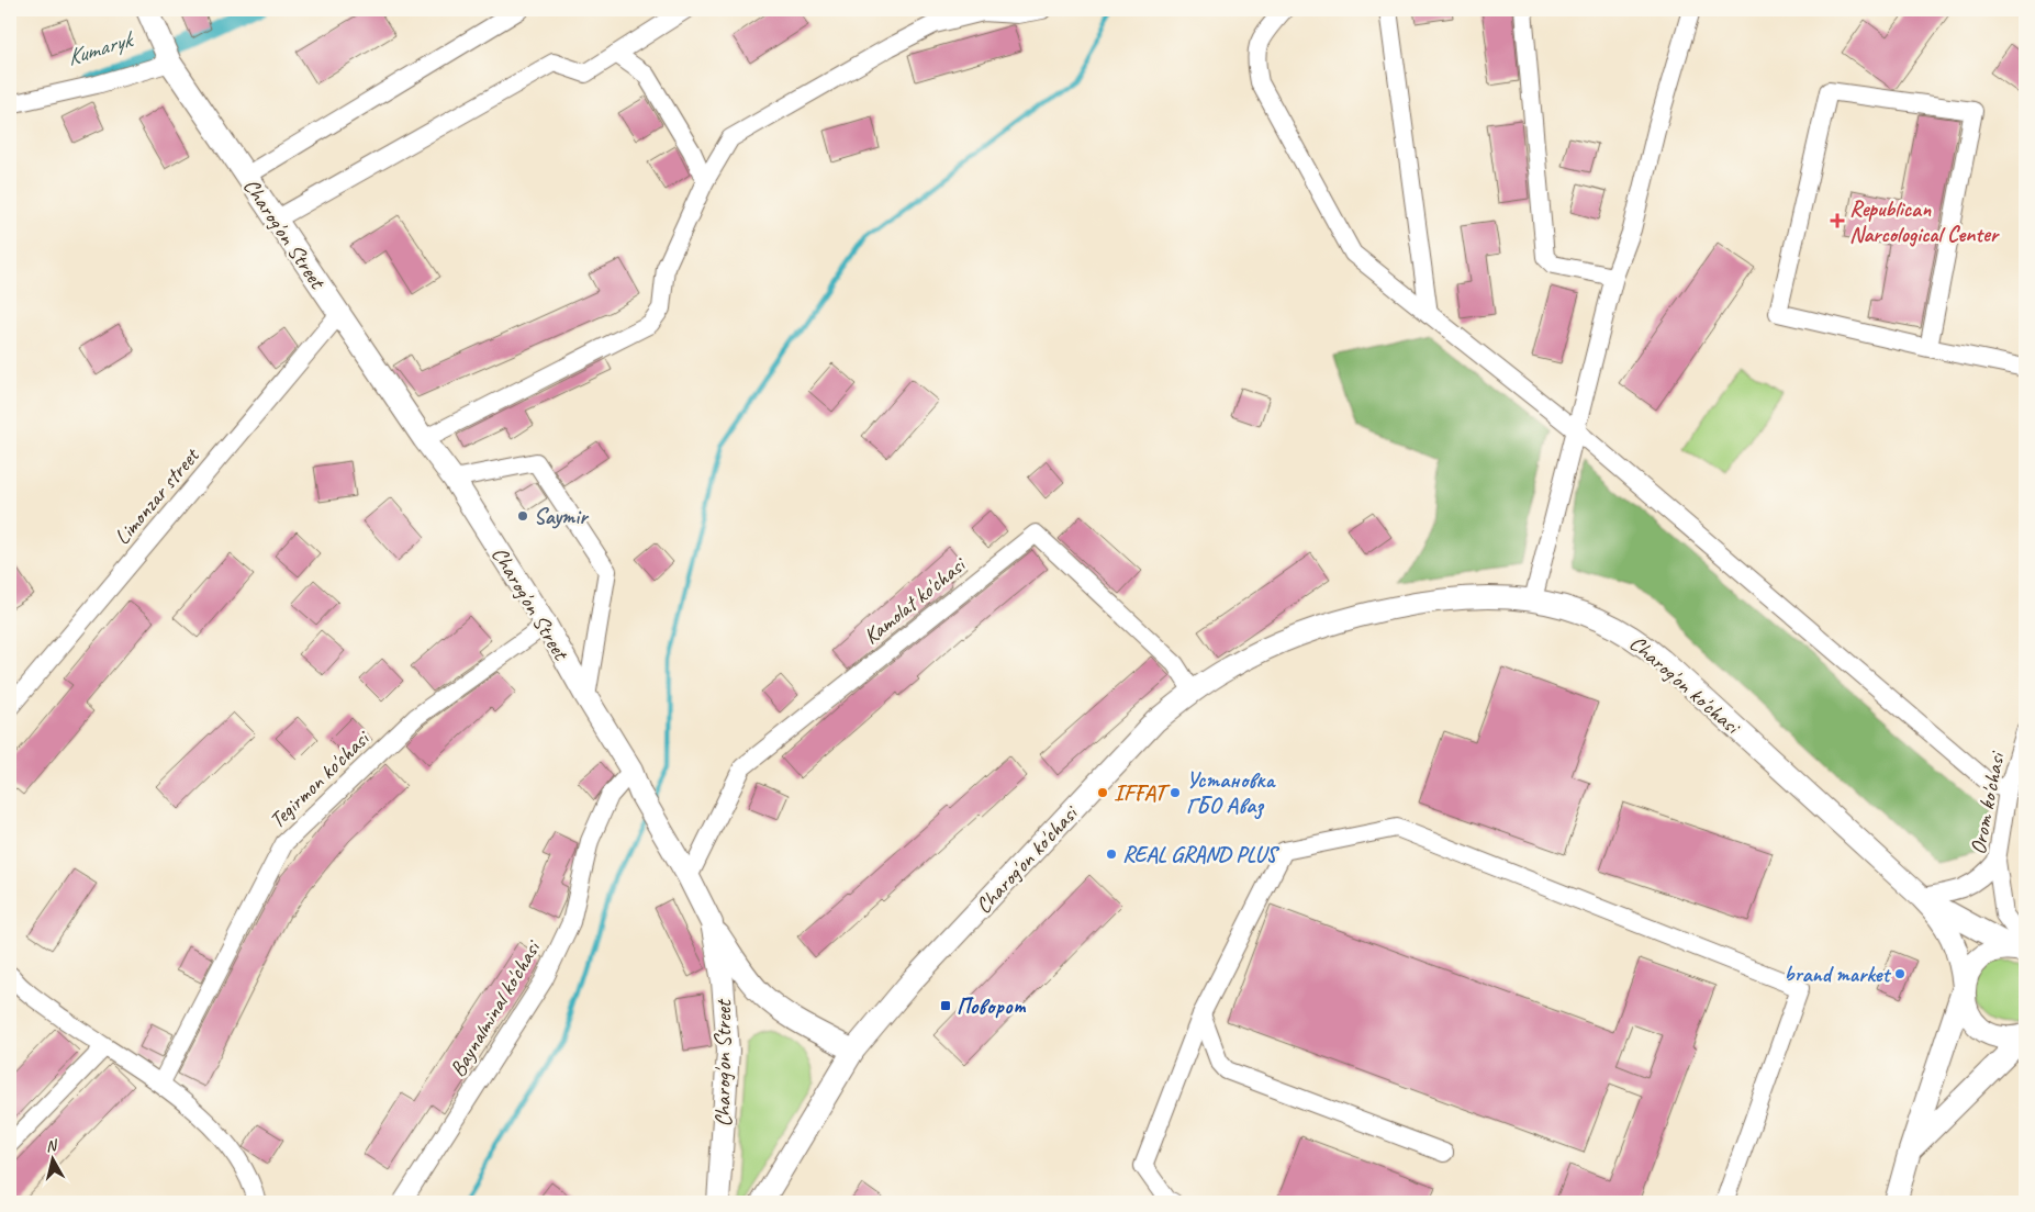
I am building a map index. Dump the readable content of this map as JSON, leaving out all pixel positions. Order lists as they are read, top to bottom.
{
  "streets": {
    "main road": ["Charog'on Street", "Charog'on ko'chasi"],
    "street": [
      "Limonzar street",
      "Kamolat ko'chasi",
      "Tegirmon ko'chasi",
      "Orom ko'chasi",
      "Baynalminal ko'chasi"
    ]
  },
  "crossings": [
    ["Charog'on Street", "Limonzar street"],
    ["Charog'on Street", "Kamolat ko'chasi"],
    ["Charog'on Street", "Tegirmon ko'chasi"],
    ["Charog'on Street", "Baynalminal ko'chasi"],
    ["Kamolat ko'chasi", "Charog'on ko'chasi"]
  ],
  "water": ["Kumaryk"],
  "places": {
    "health": ["Republican Narcological Center"],
    "other": [
      "Saymir",
      "IFFAT",
      "Установка ГБО Аваз",
      "REAL GRAND PLUS",
      "brand market"
    ],
    "transit": ["Поворот"]
  },
  "north": "top"
}
